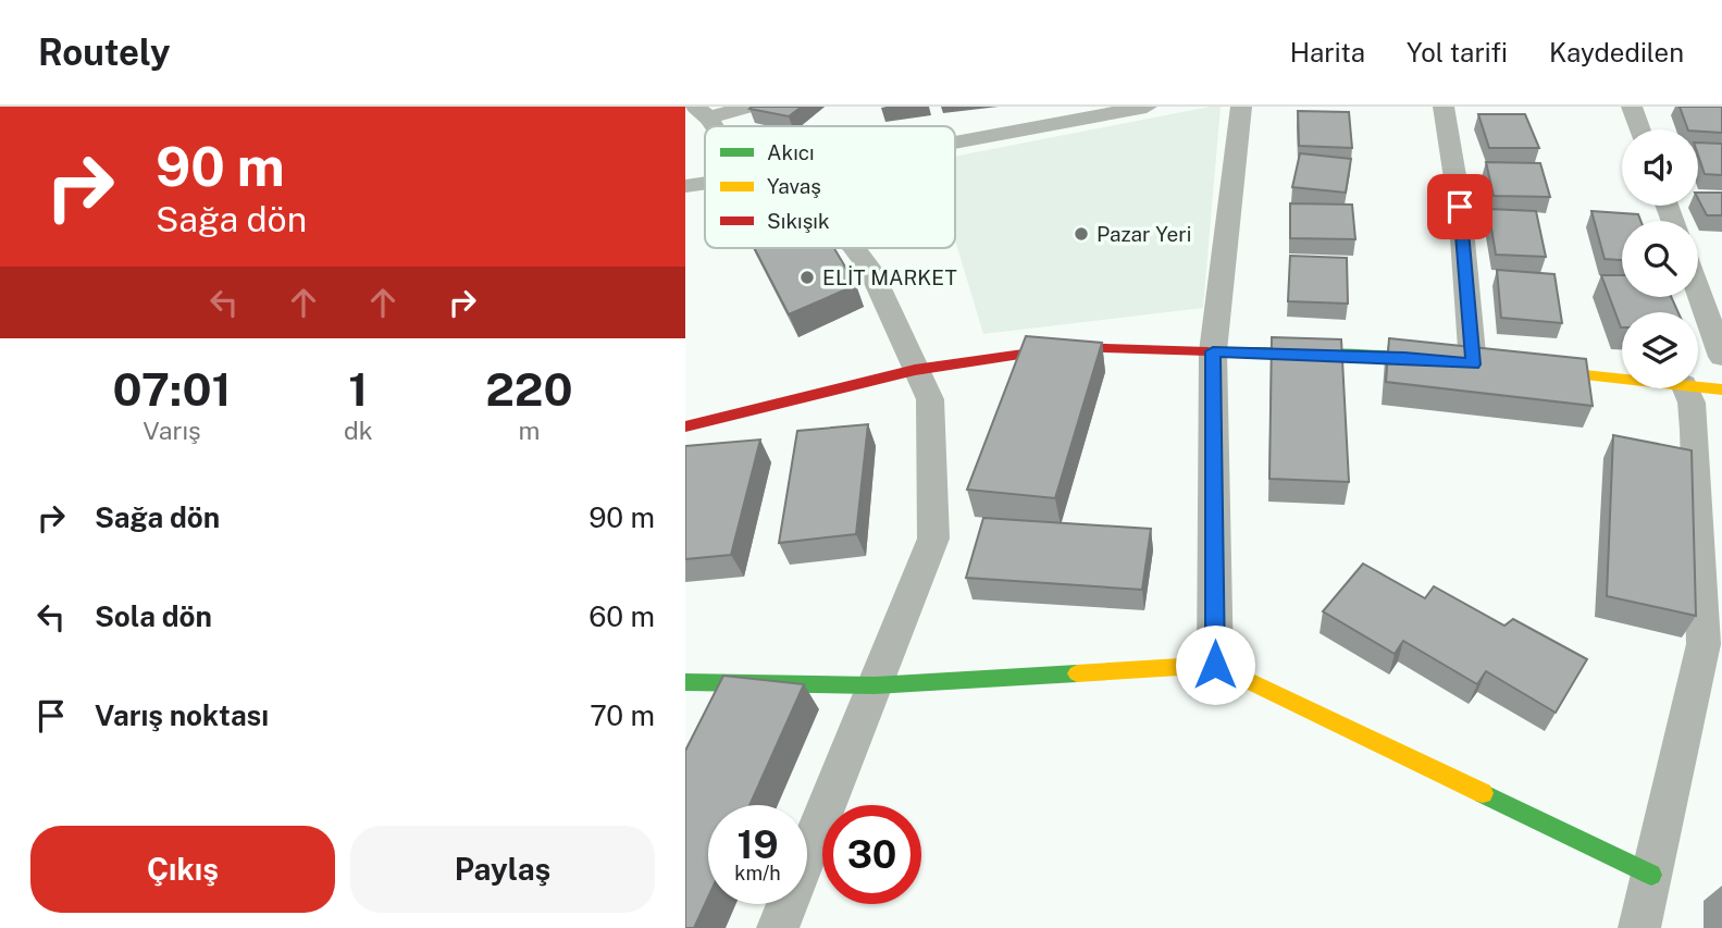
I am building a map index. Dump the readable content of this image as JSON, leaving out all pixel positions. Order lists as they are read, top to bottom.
{
  "places": ["Pazar Yeri", "ELİT MARKET"],
  "legend": ["Akıcı", "Yavaş", "Sıkışık"],
  "page": {
    "header": "Routely",
    "nav": ["Harita", "Yol tarifi", "Kaydedilen"],
    "turn": ["90 m", "Sağa dön"],
    "eta": [
      "07:01",
      "Varış",
      "1",
      "dk",
      "220",
      "m"
    ],
    "list": [
      {
        "name": "Sağa dön",
        "value": "90 m"
      },
      {
        "name": "Sola dön",
        "value": "60 m"
      },
      {
        "name": "Varış noktası",
        "value": "70 m"
      }
    ],
    "speed": "19 km/h",
    "limit": "30",
    "buttons": ["Çıkış", "Paylaş"]
  }
}
